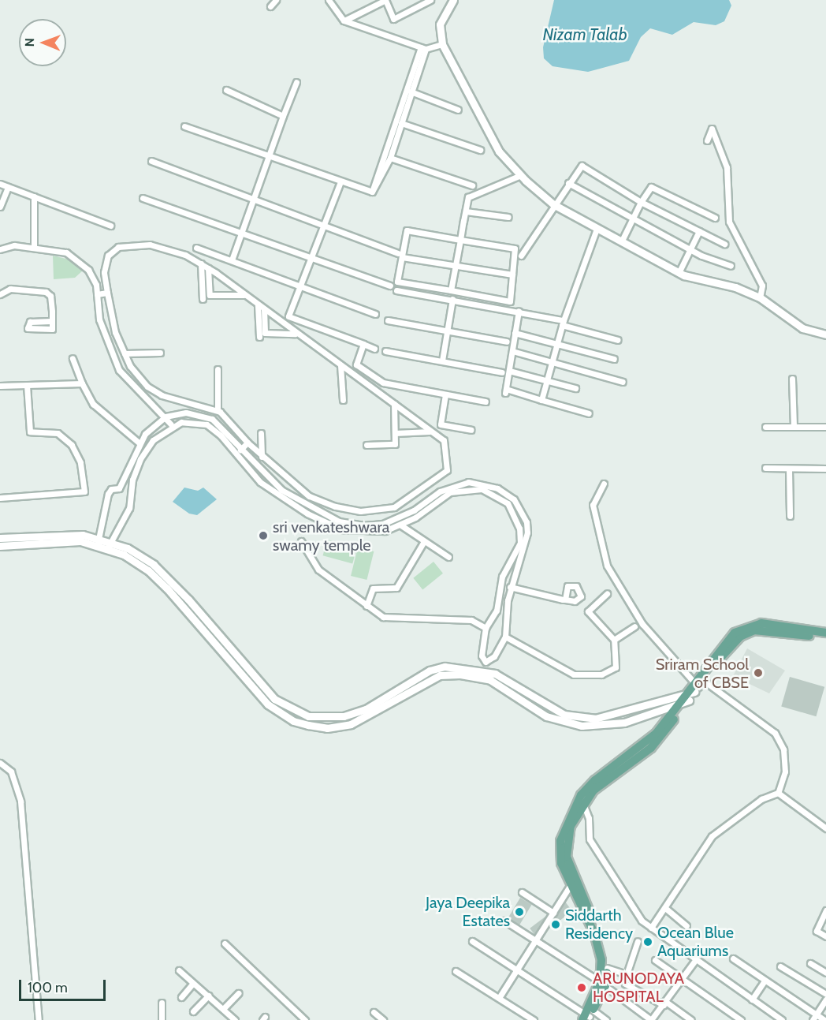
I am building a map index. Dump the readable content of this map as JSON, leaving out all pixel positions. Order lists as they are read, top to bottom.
{
  "water": ["Nizam Talab"],
  "places": [
    "sri venkateshwara swamy temple",
    "Sriram School of CBSE",
    "Jaya Deepika Estates",
    "Siddarth Residency",
    "Ocean Blue Aquariums",
    "ARUNODAYA HOSPITAL"
  ],
  "scale_bar": "100 m",
  "north": "left"
}
